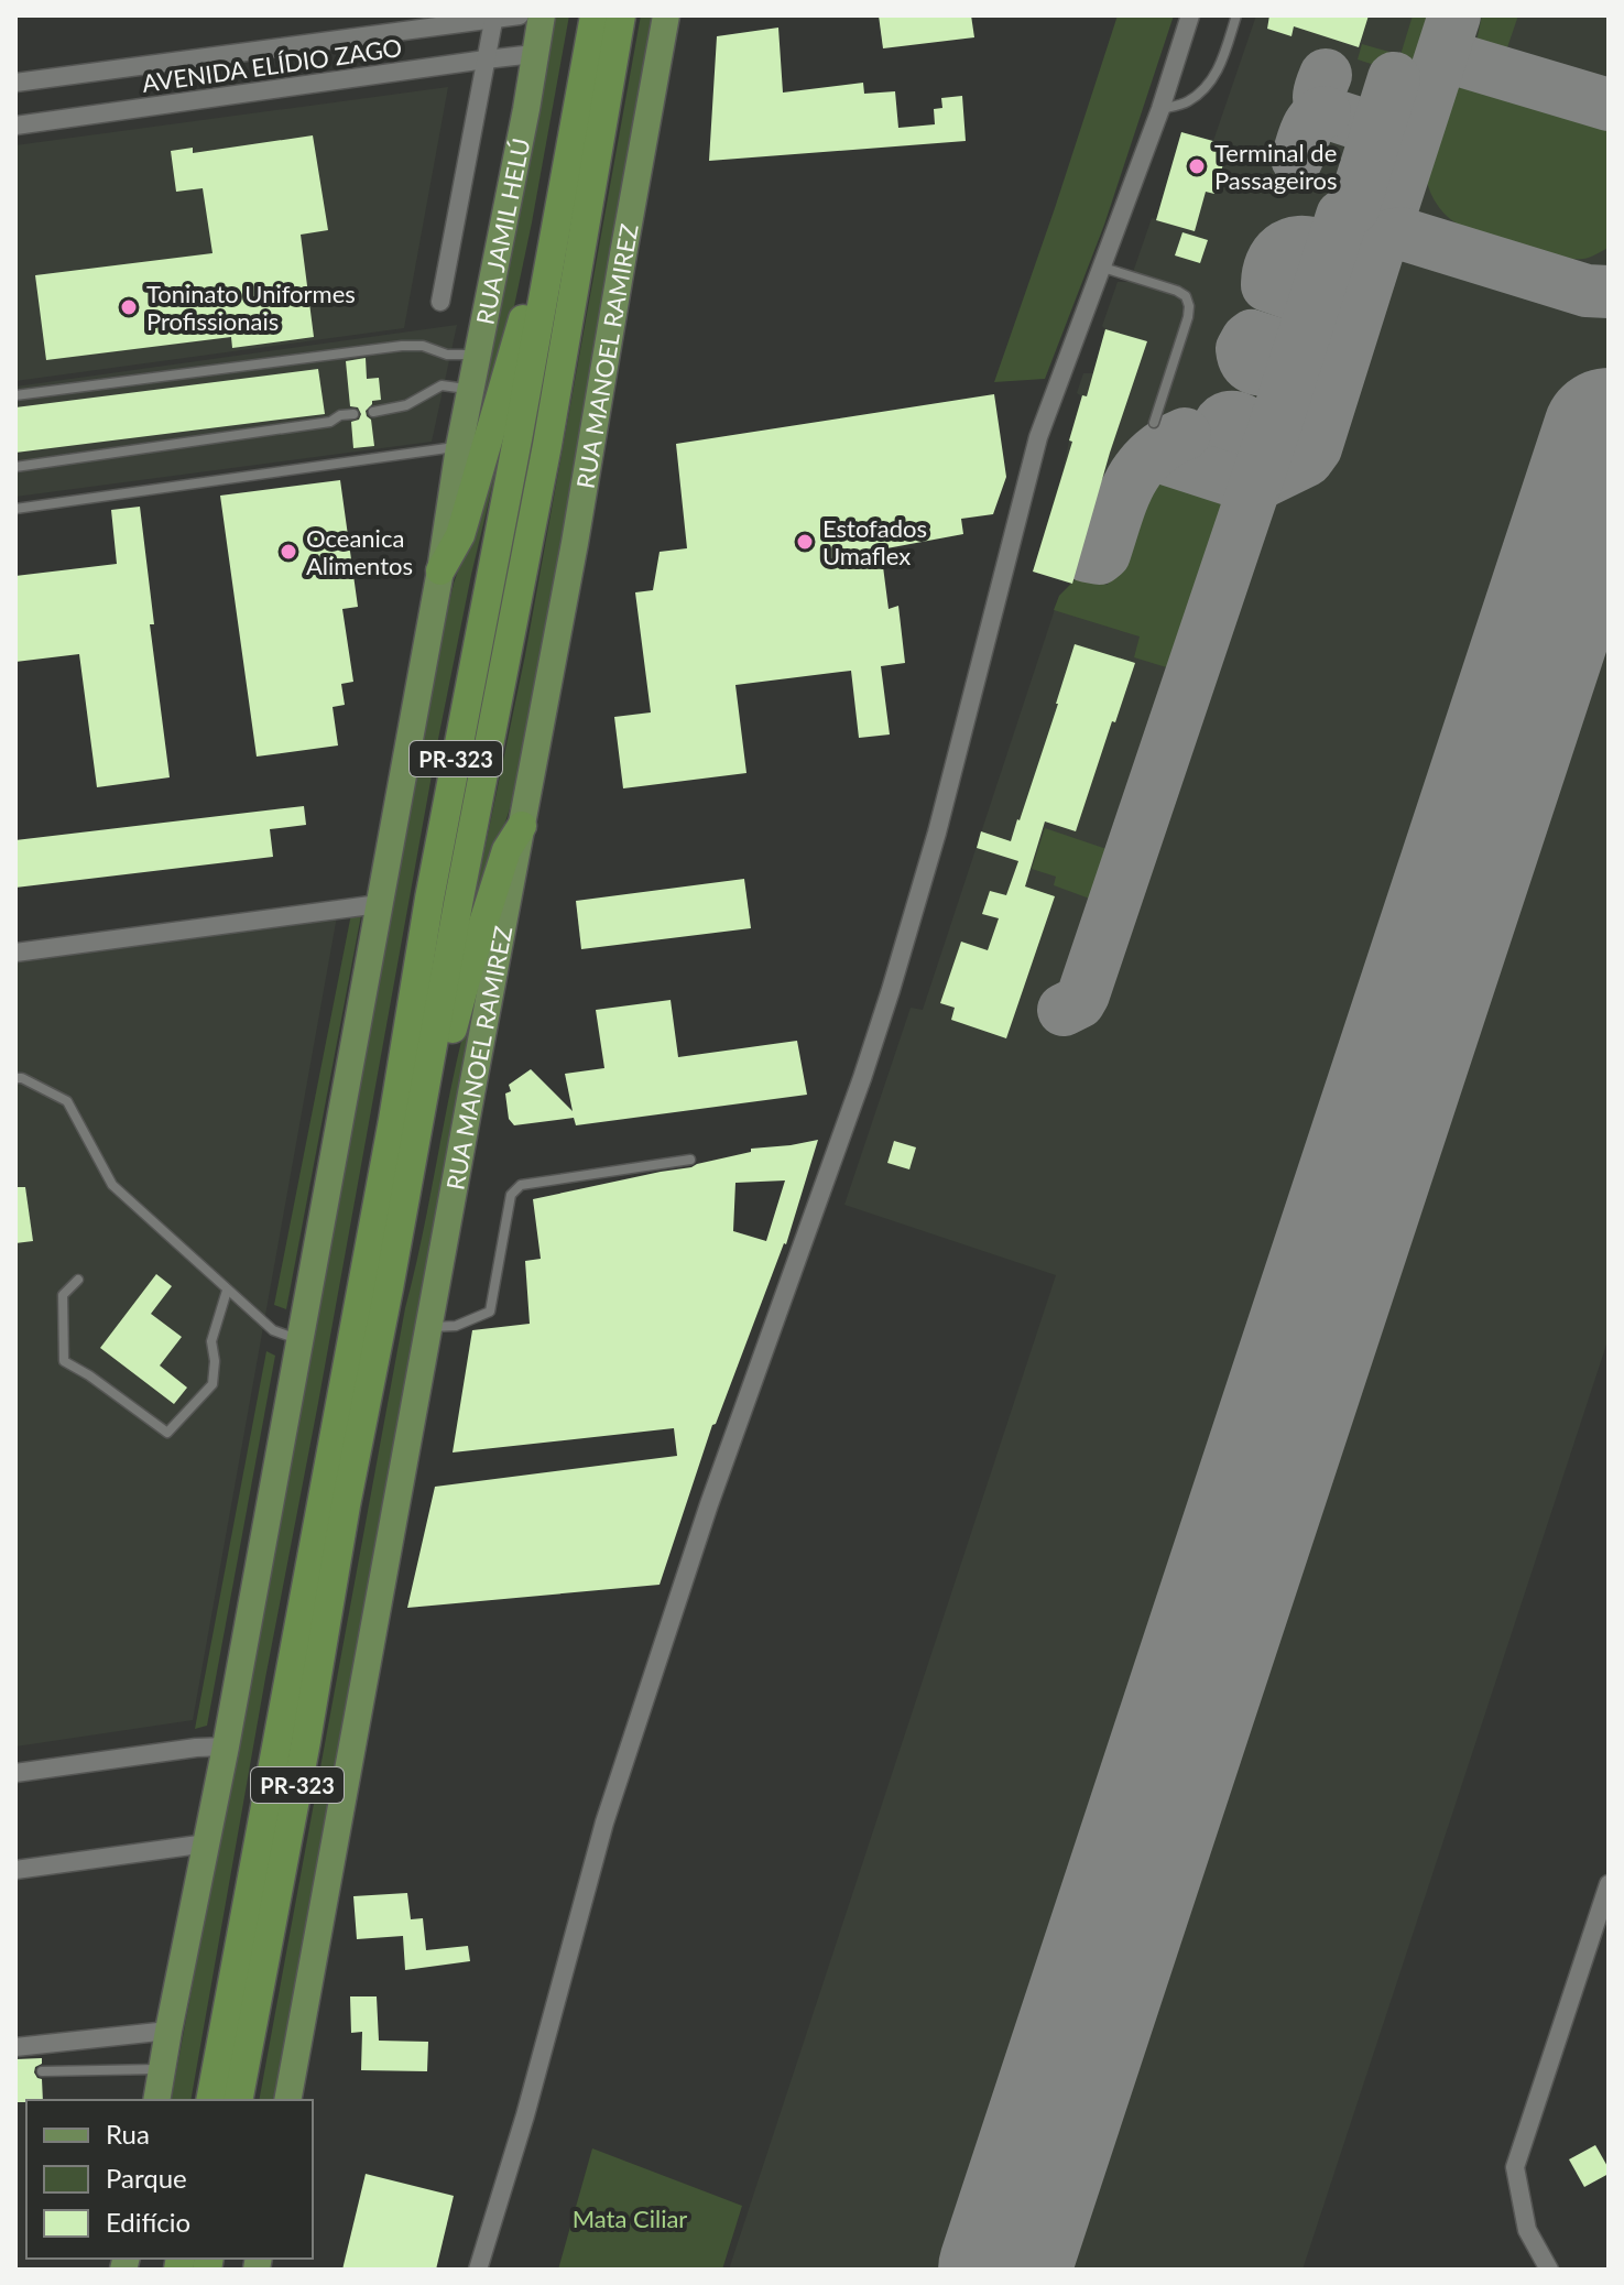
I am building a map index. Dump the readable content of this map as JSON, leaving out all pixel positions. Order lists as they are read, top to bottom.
{
  "streets": {
    "highway": ["PR-323"],
    "main road": ["RUA JAMIL HELÚ", "RUA MANOEL RAMIREZ"],
    "street": ["AVENIDA ELÍDIO ZAGO"]
  },
  "crossings": [
    ["AVENIDA ELÍDIO ZAGO", "RUA JAMIL HELÚ"]
  ],
  "parks": ["Mata Ciliar"],
  "places": [
    "Terminal de Passageiros",
    "Toninato Uniformes Profissionais",
    "Estofados Umaflex",
    "Oceanica Alimentos"
  ],
  "legend": ["Rua", "Parque", "Edifício"]
}
